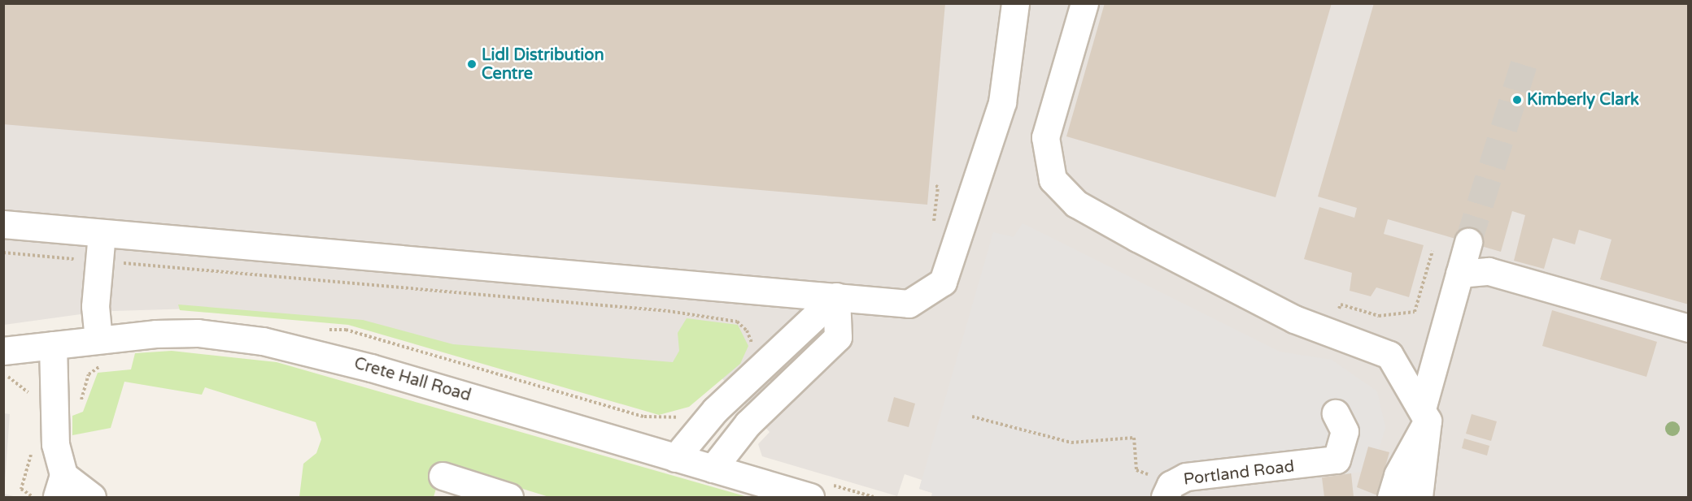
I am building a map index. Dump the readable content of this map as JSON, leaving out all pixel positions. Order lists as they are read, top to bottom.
{
  "streets": {
    "street": ["Crete Hall Road", "Portland Road"]
  },
  "places": ["Lidl Distribution Centre", "Kimberly Clark"]
}
